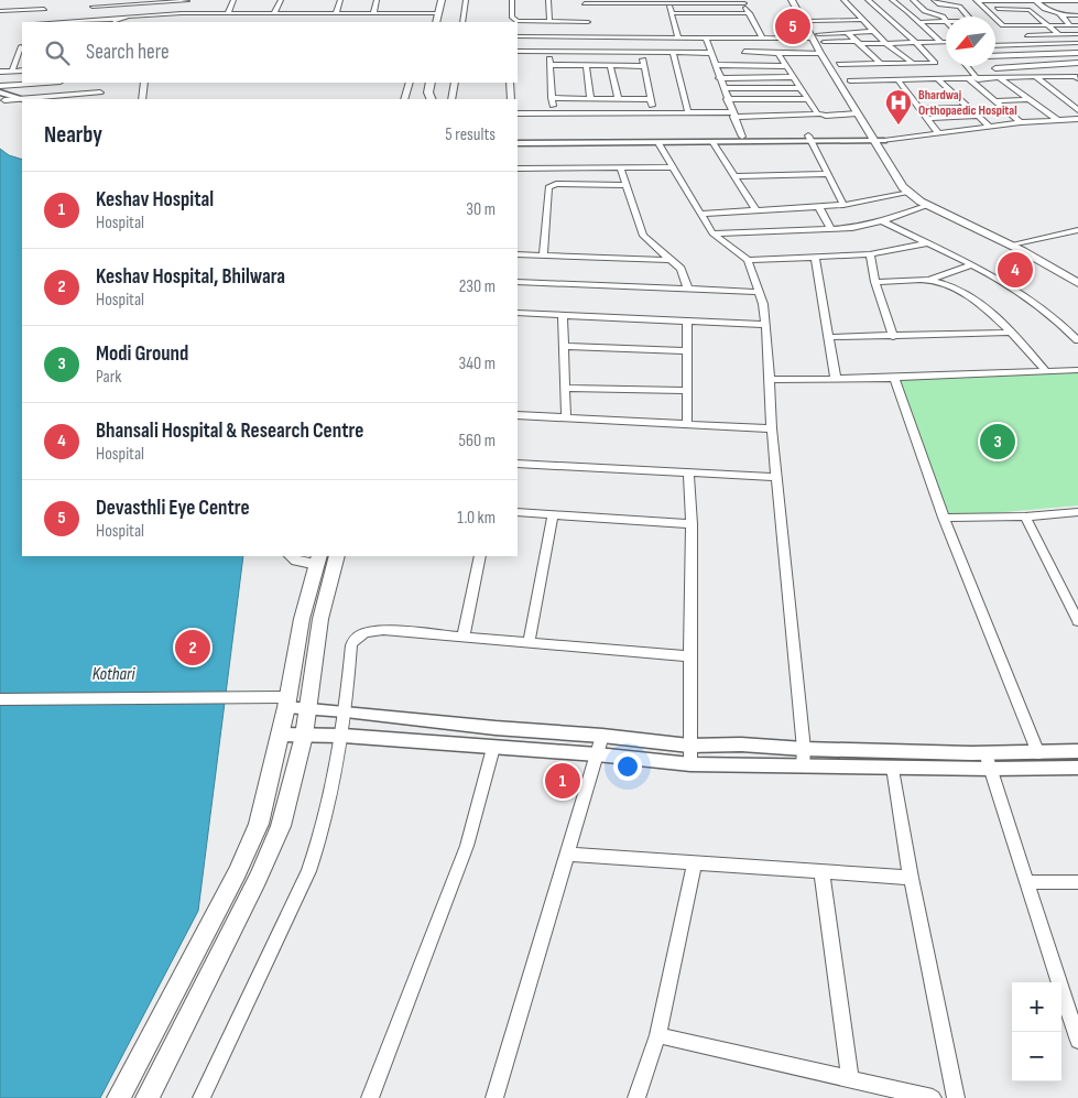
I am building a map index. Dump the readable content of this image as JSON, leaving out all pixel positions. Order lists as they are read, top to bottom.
{
  "water": ["Kothari"],
  "places": {
    "hospital": ["Bhardwaj Orthopaedic Hospital"]
  },
  "north": "bottom left",
  "page": {
    "pins": [
      "5",
      "4",
      "3",
      "2",
      "1"
    ],
    "search": "Search here",
    "heading": ["Nearby", "5 results"],
    "list": [
      {
        "mark": "1",
        "name": "Keshav Hospital",
        "note": "Hospital",
        "value": "30 m"
      },
      {
        "mark": "2",
        "name": "Keshav Hospital, Bhilwara",
        "note": "Hospital",
        "value": "230 m"
      },
      {
        "mark": "3",
        "name": "Modi Ground",
        "note": "Park",
        "value": "340 m"
      },
      {
        "mark": "4",
        "name": "Bhansali Hospital & Research Centre",
        "note": "Hospital",
        "value": "560 m"
      },
      {
        "mark": "5",
        "name": "Devasthli Eye Centre",
        "note": "Hospital",
        "value": "1.0 km"
      }
    ],
    "map_buttons": ["+", "−"]
  }
}
